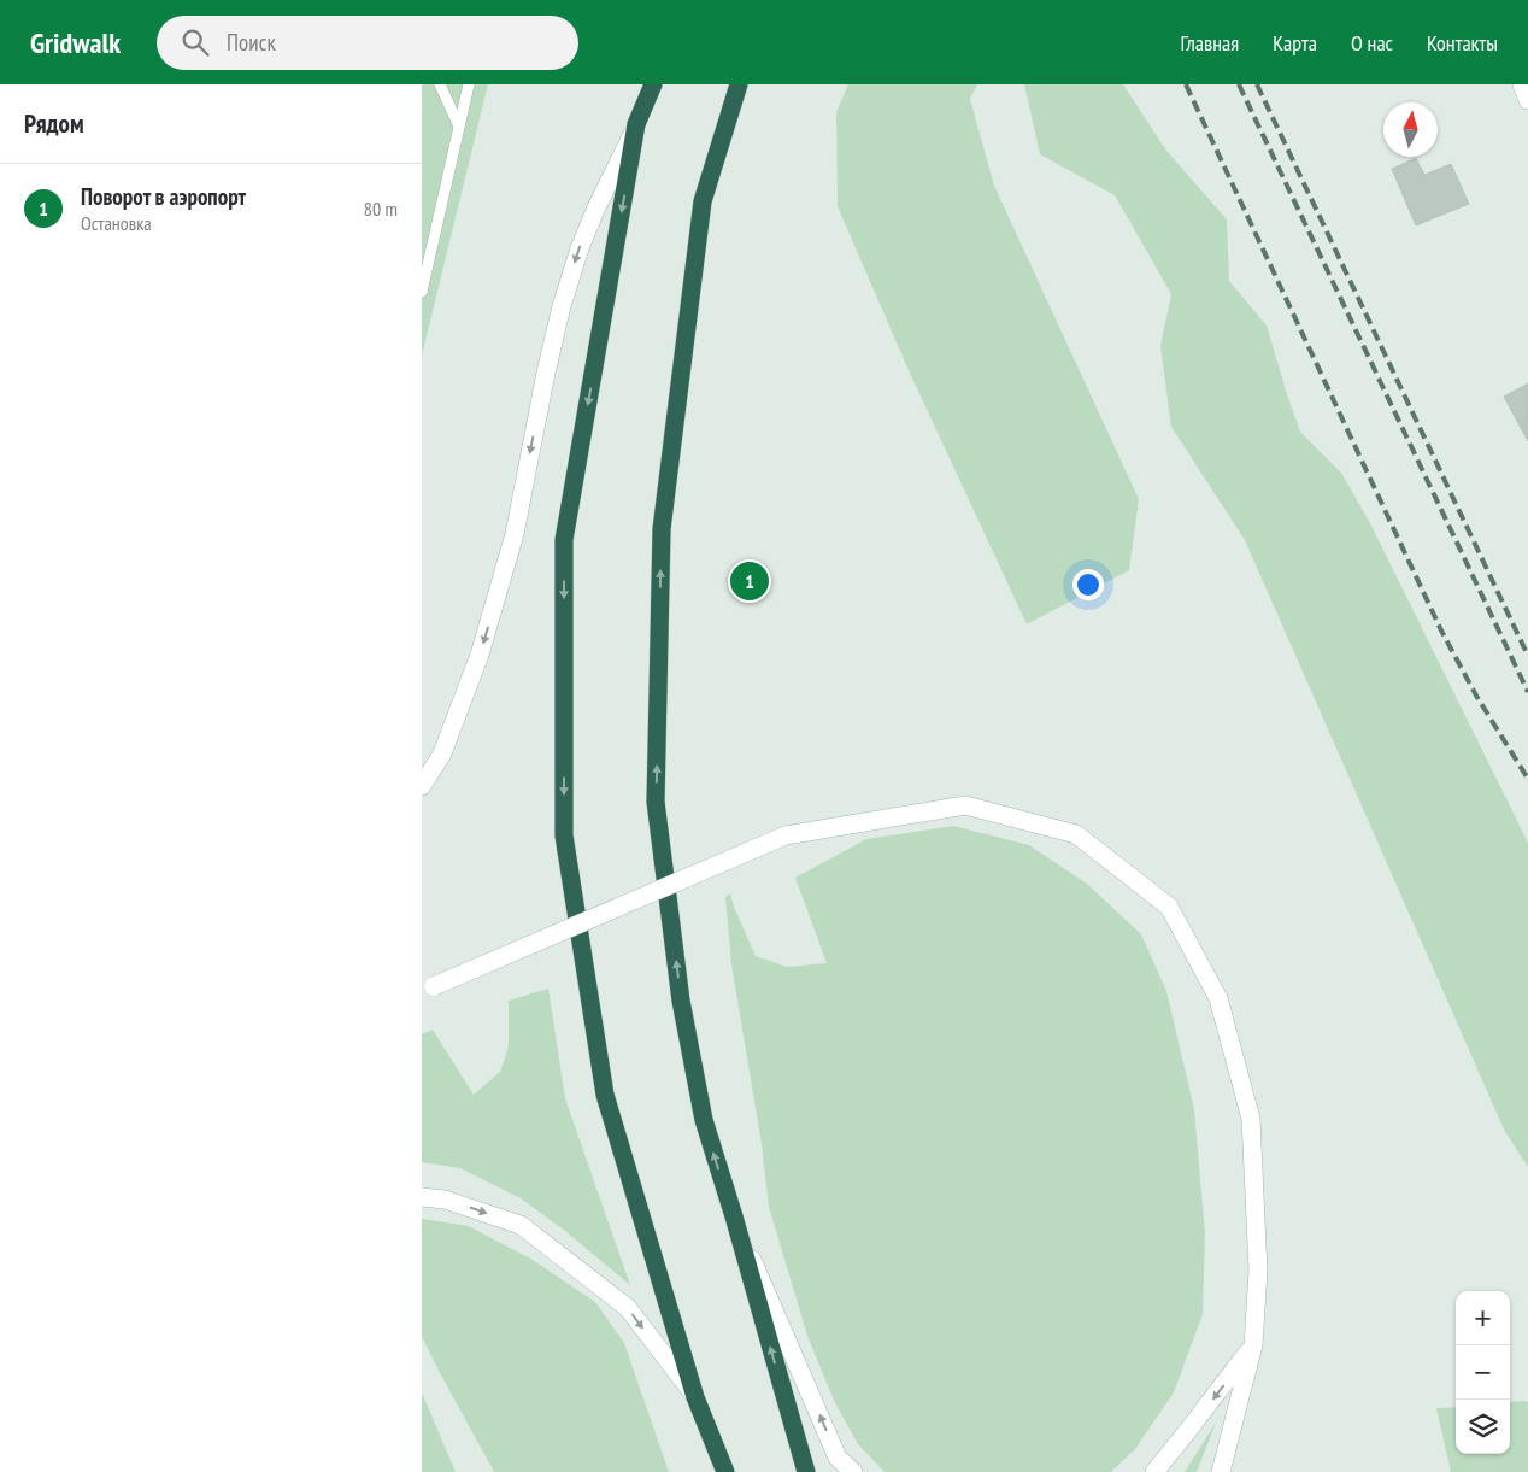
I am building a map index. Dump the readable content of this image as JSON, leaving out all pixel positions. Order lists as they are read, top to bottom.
{
  "north": "top",
  "page": {
    "header": "Gridwalk",
    "search": "Поиск",
    "nav": [
      "Главная",
      "Карта",
      "О нас",
      "Контакты"
    ],
    "heading": "Рядом",
    "list": [
      {
        "mark": "1",
        "name": "Поворот в аэропорт",
        "note": "Остановка",
        "value": "80 m"
      }
    ],
    "pins": "1",
    "map_buttons": ["+", "−"]
  }
}
